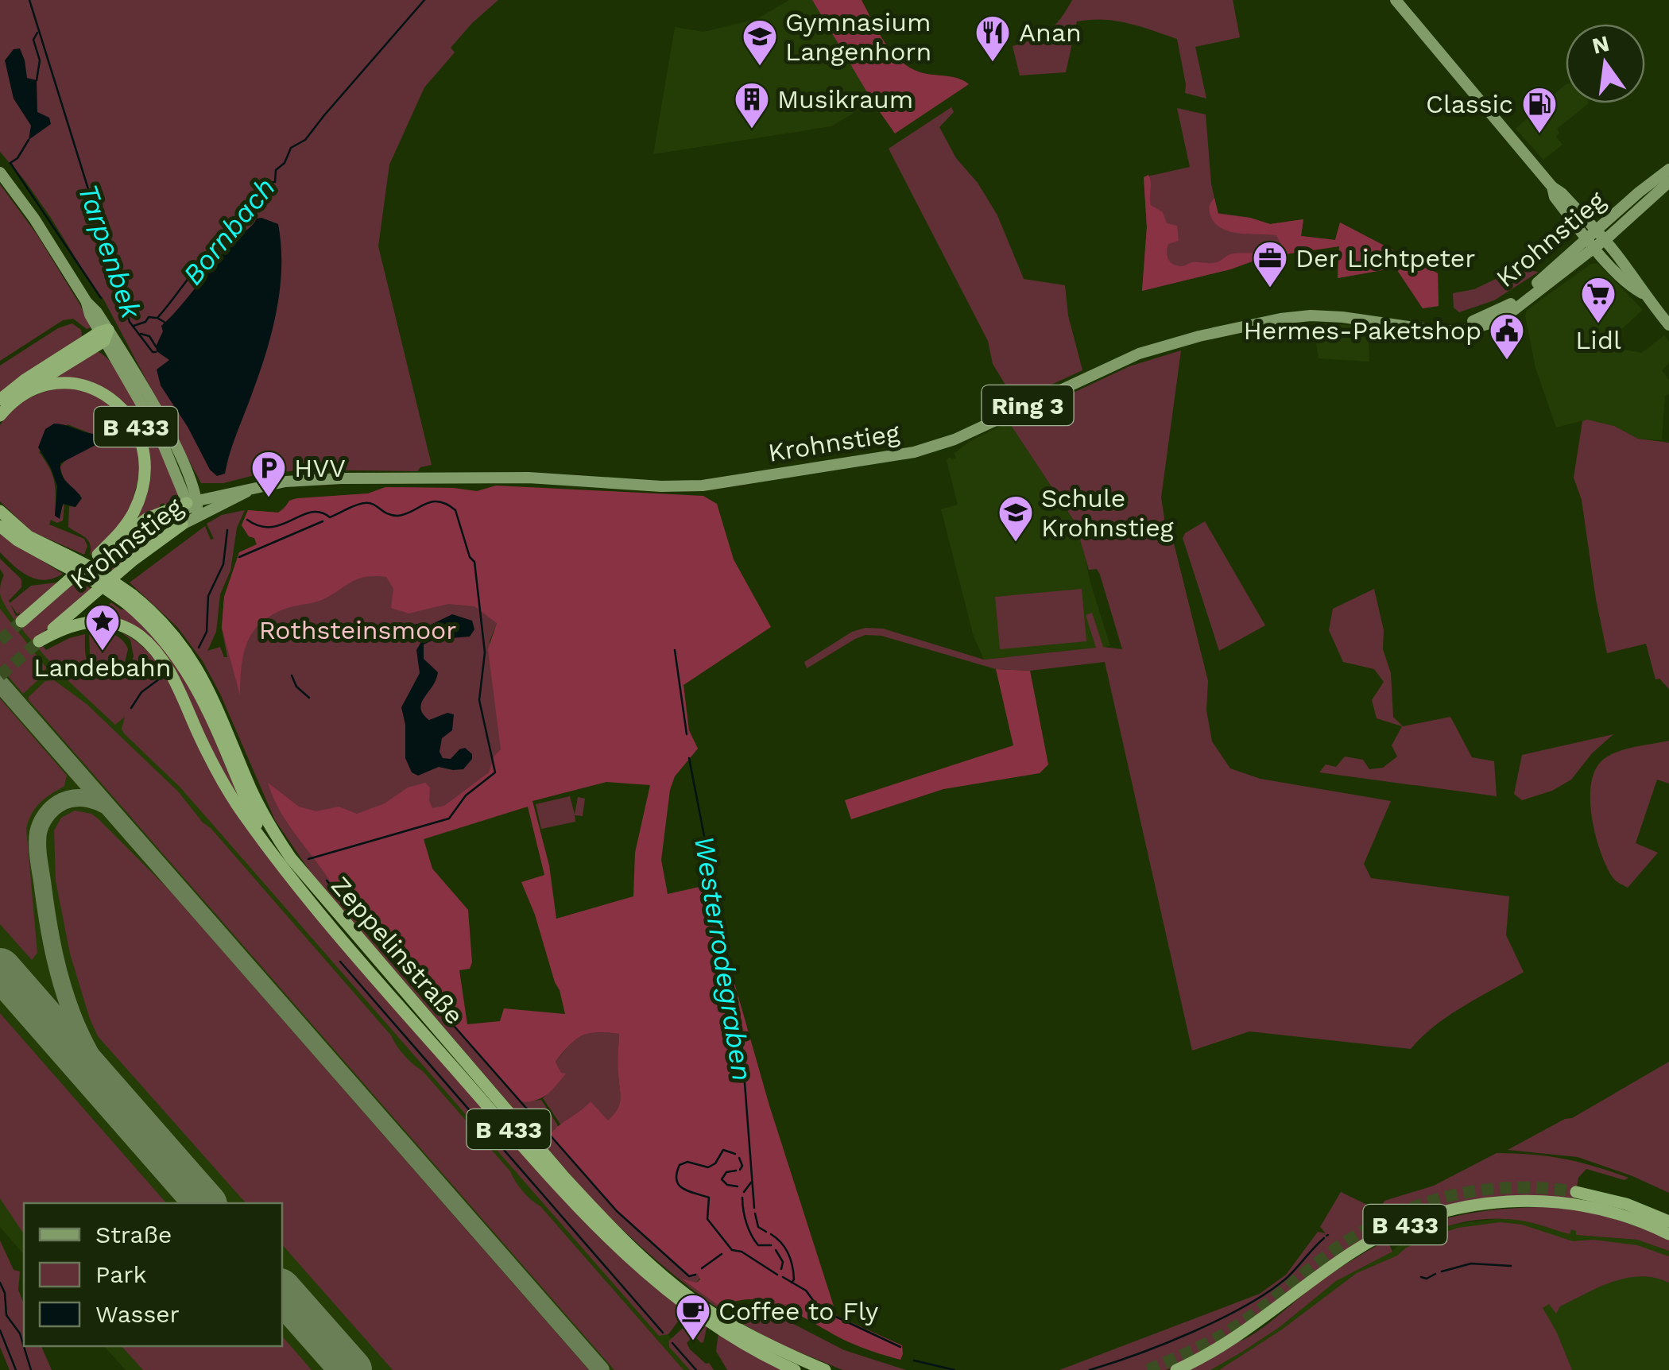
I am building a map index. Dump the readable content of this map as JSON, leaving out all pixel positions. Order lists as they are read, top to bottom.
{
  "streets": {
    "highway": [
      "Krohnstieg",
      "Ring 3",
      "B 433",
      "Zeppelinstraße"
    ]
  },
  "crossings": [
    ["Krohnstieg", "B 433"],
    ["B 433", "Zeppelinstraße"]
  ],
  "water": ["Bornbach", "Tarpenbek", "Westerrodegraben"],
  "parks": ["Rothsteinsmoor"],
  "places": {
    "restaurant": ["Anan"],
    "school or university": ["Gymnasium Langenhorn", "Schule Krohnstieg"],
    "building": ["Musikraum"],
    "fuel station": ["Classic"],
    "office": ["Der Lichtpeter"],
    "supermarket": ["Lidl"],
    "public building": ["Hermes-Paketshop"],
    "parking": ["HVV"],
    "place": ["Landebahn"],
    "cafe": ["Coffee to Fly"]
  },
  "legend": ["Straße", "Park", "Wasser"],
  "north": "top"
}
